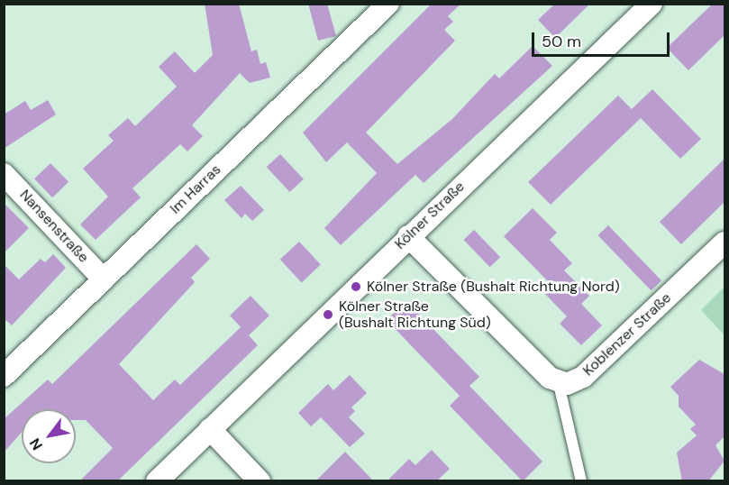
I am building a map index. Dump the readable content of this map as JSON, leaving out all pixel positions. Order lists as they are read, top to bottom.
{
  "streets": {
    "street": [
      "Im Harras",
      "Kölner Straße",
      "Nansenstraße",
      "Koblenzer Straße"
    ]
  },
  "crossings": [
    ["Im Harras", "Nansenstraße"]
  ],
  "places": ["Kölner Straße (Bushalt Richtung Nord)", "Kölner Straße (Bushalt Richtung Süd)"],
  "scale_bar": "50 m",
  "north": "bottom left"
}
